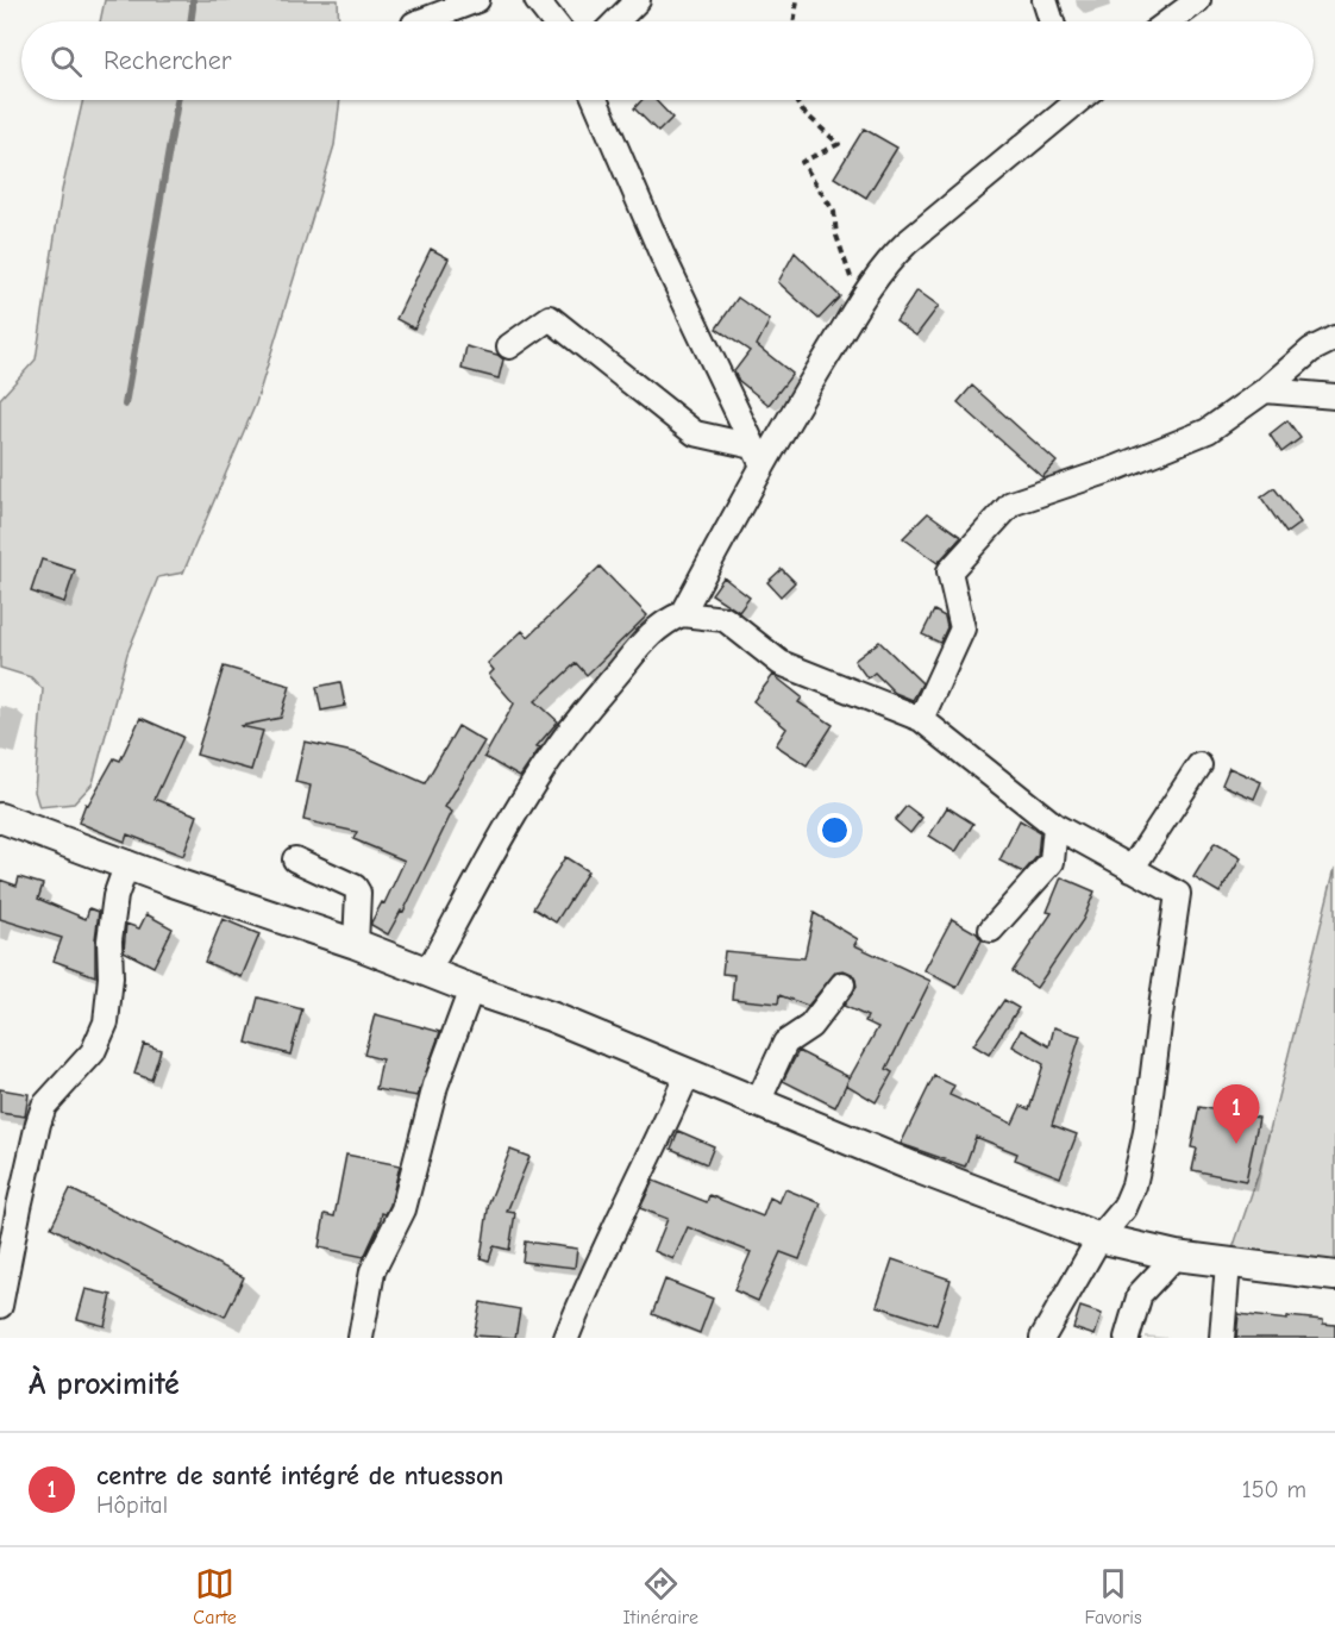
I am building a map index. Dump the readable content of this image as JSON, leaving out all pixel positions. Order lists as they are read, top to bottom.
{
  "page": {
    "search": "Rechercher",
    "pins": "1",
    "heading": "À proximité",
    "list": [
      {
        "mark": "1",
        "name": "centre de santé intégré de ntuesson",
        "note": "Hôpital",
        "value": "150 m"
      }
    ],
    "nav": ["Carte", "Itinéraire", "Favoris"]
  }
}
